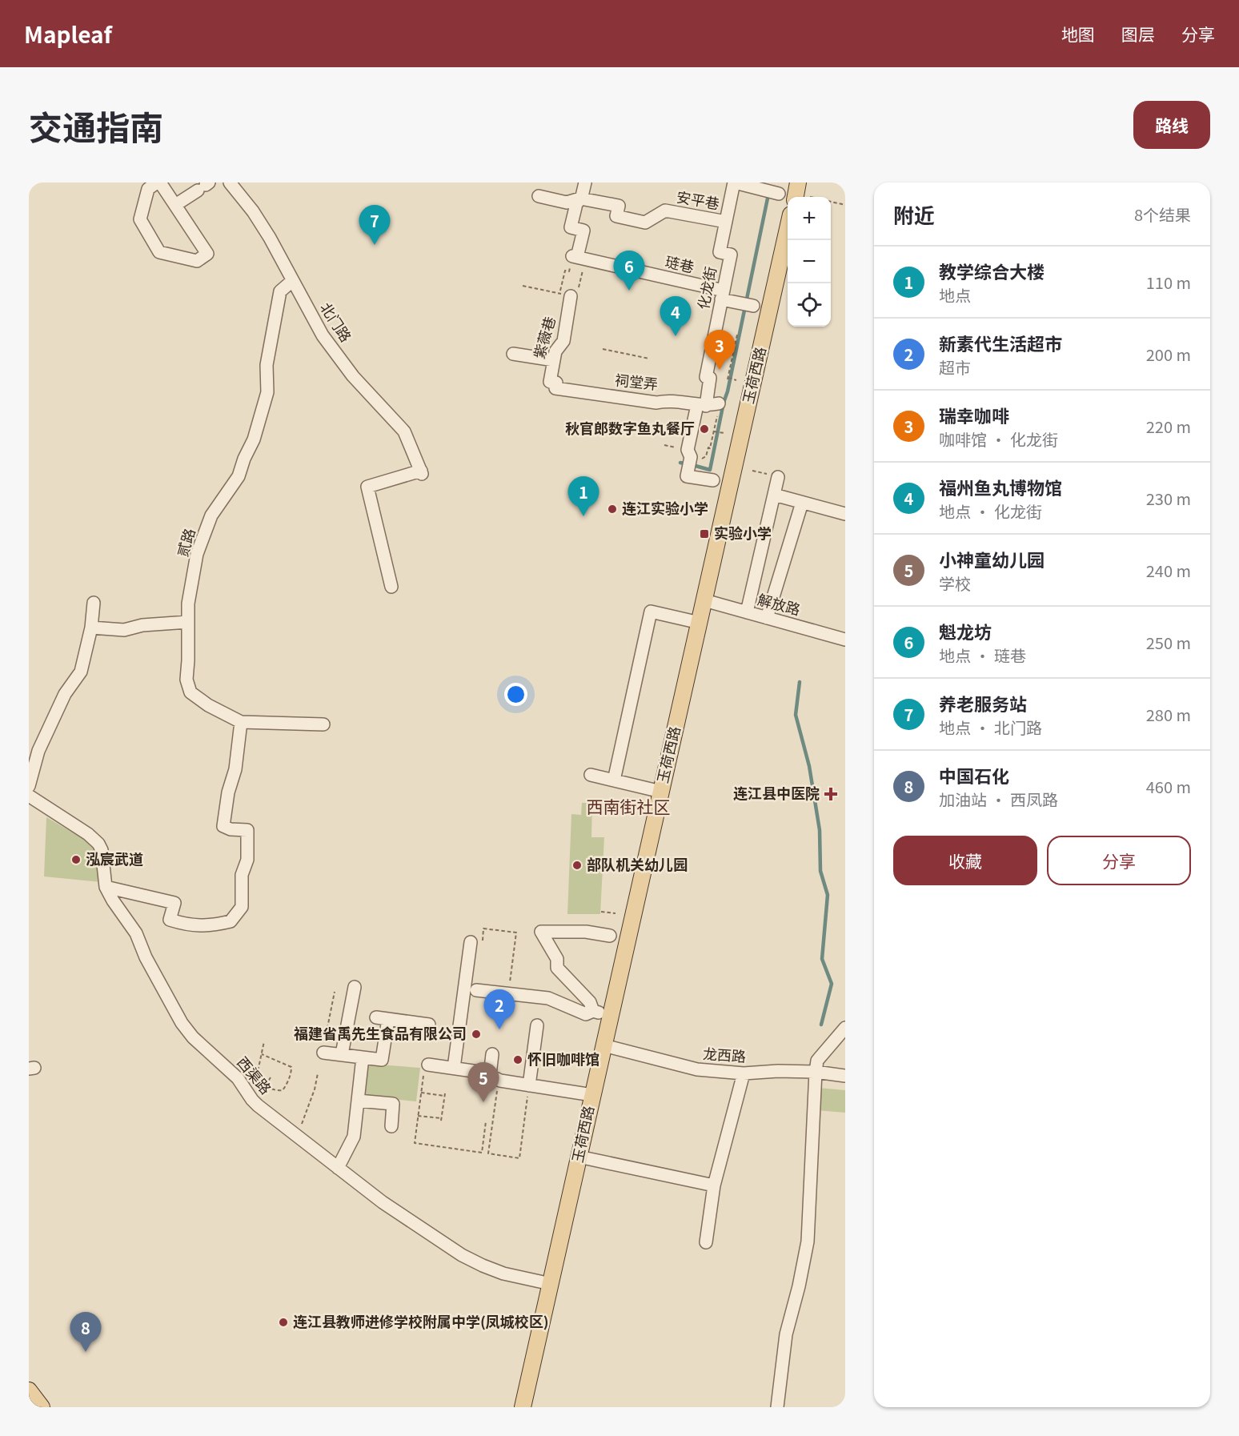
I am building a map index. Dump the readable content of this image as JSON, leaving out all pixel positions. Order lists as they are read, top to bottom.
{
  "streets": {
    "main road": ["玉荷西路"],
    "street": [
      "安平巷",
      "琏巷",
      "化龙街",
      "北门路",
      "紫薇巷",
      "祠堂弄",
      "贰路",
      "解放路",
      "龙西路",
      "西渠路"
    ]
  },
  "crossings": [
    ["安平巷", "化龙街"],
    ["琏巷", "化龙街"],
    ["化龙街", "祠堂弄"],
    ["北门路", "贰路"],
    ["紫薇巷", "祠堂弄"],
    ["玉荷西路", "解放路"],
    ["玉荷西路", "龙西路"],
    ["玉荷西路", "西渠路"]
  ],
  "districts": ["西南街社区"],
  "places": {
    "other": [
      "秋官郎数字鱼丸餐厅",
      "连江实验小学",
      "泓宸武道",
      "部队机关幼儿园",
      "福建省禹先生食品有限公司",
      "怀旧咖啡馆",
      "连江县教师进修学校附属中学(凤城校区)"
    ],
    "transit": ["实验小学"],
    "health": ["连江县中医院"]
  },
  "page": {
    "header": "Mapleaf",
    "nav": ["地图", "图层", "分享"],
    "title": "交通指南",
    "buttons": [
      "路线",
      ["收藏", "分享"]
    ],
    "heading": ["附近", "8个结果"],
    "map_buttons": ["+", "−"],
    "pins": [
      "7",
      "6",
      "4",
      "3",
      "1",
      "2",
      "5",
      "8"
    ],
    "list": [
      {
        "mark": "1",
        "name": "教学综合大楼",
        "note": "地点",
        "value": "110 m"
      },
      {
        "mark": "2",
        "name": "新素代生活超市",
        "note": "超市",
        "value": "200 m"
      },
      {
        "mark": "3",
        "name": "瑞幸咖啡",
        "note": "咖啡馆 · 化龙街",
        "value": "220 m"
      },
      {
        "mark": "4",
        "name": "福州鱼丸博物馆",
        "note": "地点 · 化龙街",
        "value": "230 m"
      },
      {
        "mark": "5",
        "name": "小神童幼儿园",
        "note": "学校",
        "value": "240 m"
      },
      {
        "mark": "6",
        "name": "魁龙坊",
        "note": "地点 · 琏巷",
        "value": "250 m"
      },
      {
        "mark": "7",
        "name": "养老服务站",
        "note": "地点 · 北门路",
        "value": "280 m"
      },
      {
        "mark": "8",
        "name": "中国石化",
        "note": "加油站 · 西凤路",
        "value": "460 m"
      }
    ]
  }
}
